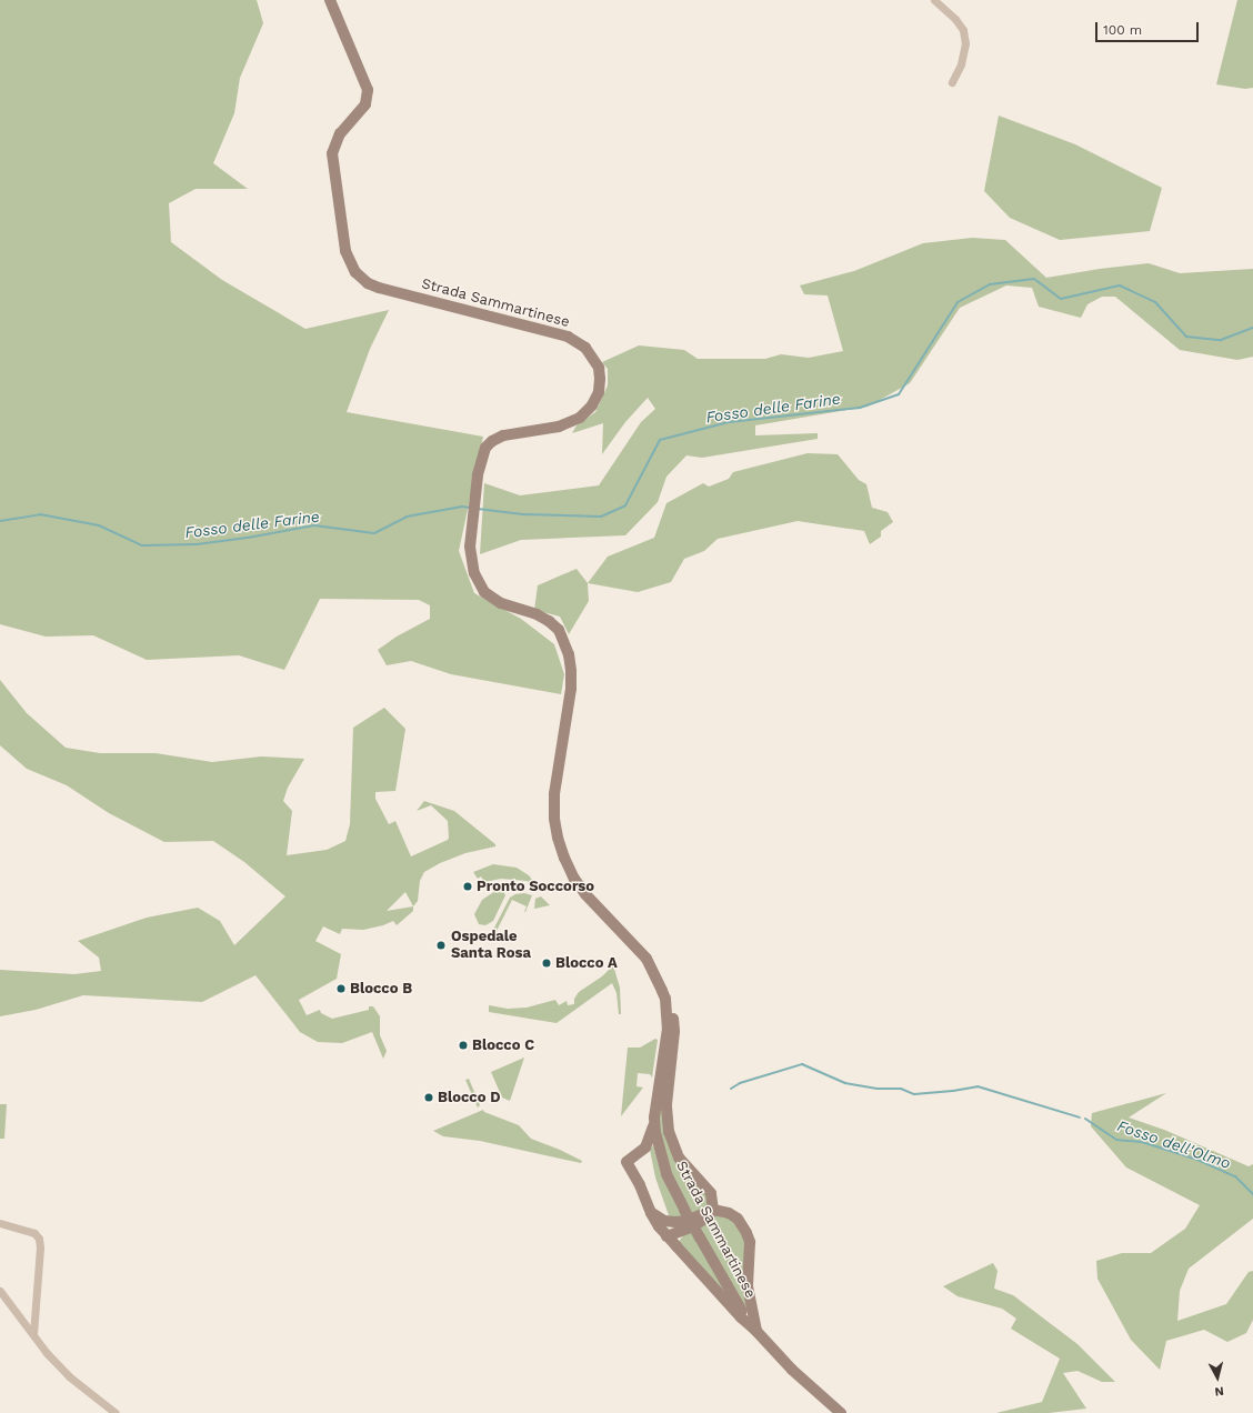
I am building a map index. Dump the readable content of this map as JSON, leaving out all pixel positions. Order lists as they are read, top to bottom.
{
  "streets": {
    "main road": ["Strada Sammartinese"]
  },
  "water": ["Fosso delle Farine", "Fosso dell'Olmo"],
  "places": [
    "Pronto Soccorso",
    "Ospedale Santa Rosa",
    "Blocco A",
    "Blocco B",
    "Blocco C",
    "Blocco D"
  ],
  "scale_bar": "100 m",
  "north": "bottom"
}
